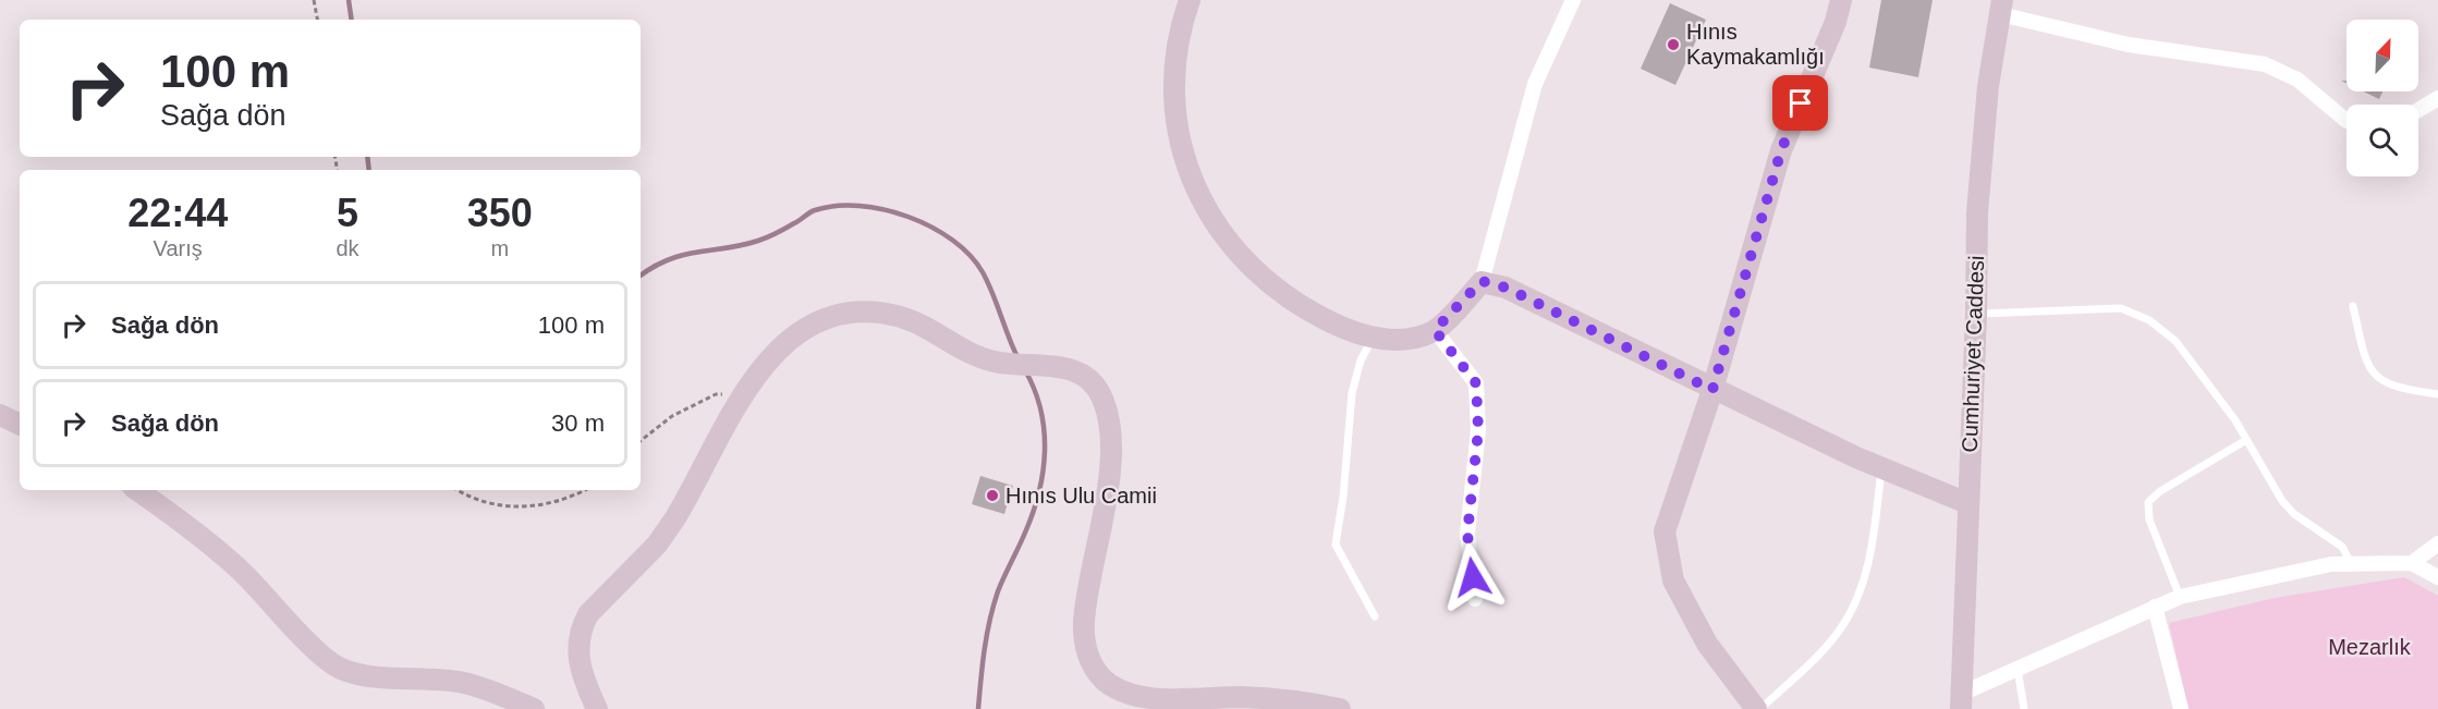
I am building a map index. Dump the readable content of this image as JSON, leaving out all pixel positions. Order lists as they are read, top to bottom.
{
  "streets": {
    "street": ["Cumhuriyet Caddesi"]
  },
  "parks": ["Mezarlık"],
  "places": ["Hınıs Kaymakamlığı", "Hınıs Ulu Camii"],
  "north": "top right",
  "page": {
    "turn": ["100 m", "Sağa dön"],
    "eta": [
      "22:44",
      "Varış",
      "5",
      "dk",
      "350",
      "m"
    ],
    "list": [
      {
        "name": "Sağa dön",
        "value": "100 m"
      },
      {
        "name": "Sağa dön",
        "value": "30 m"
      }
    ]
  }
}
